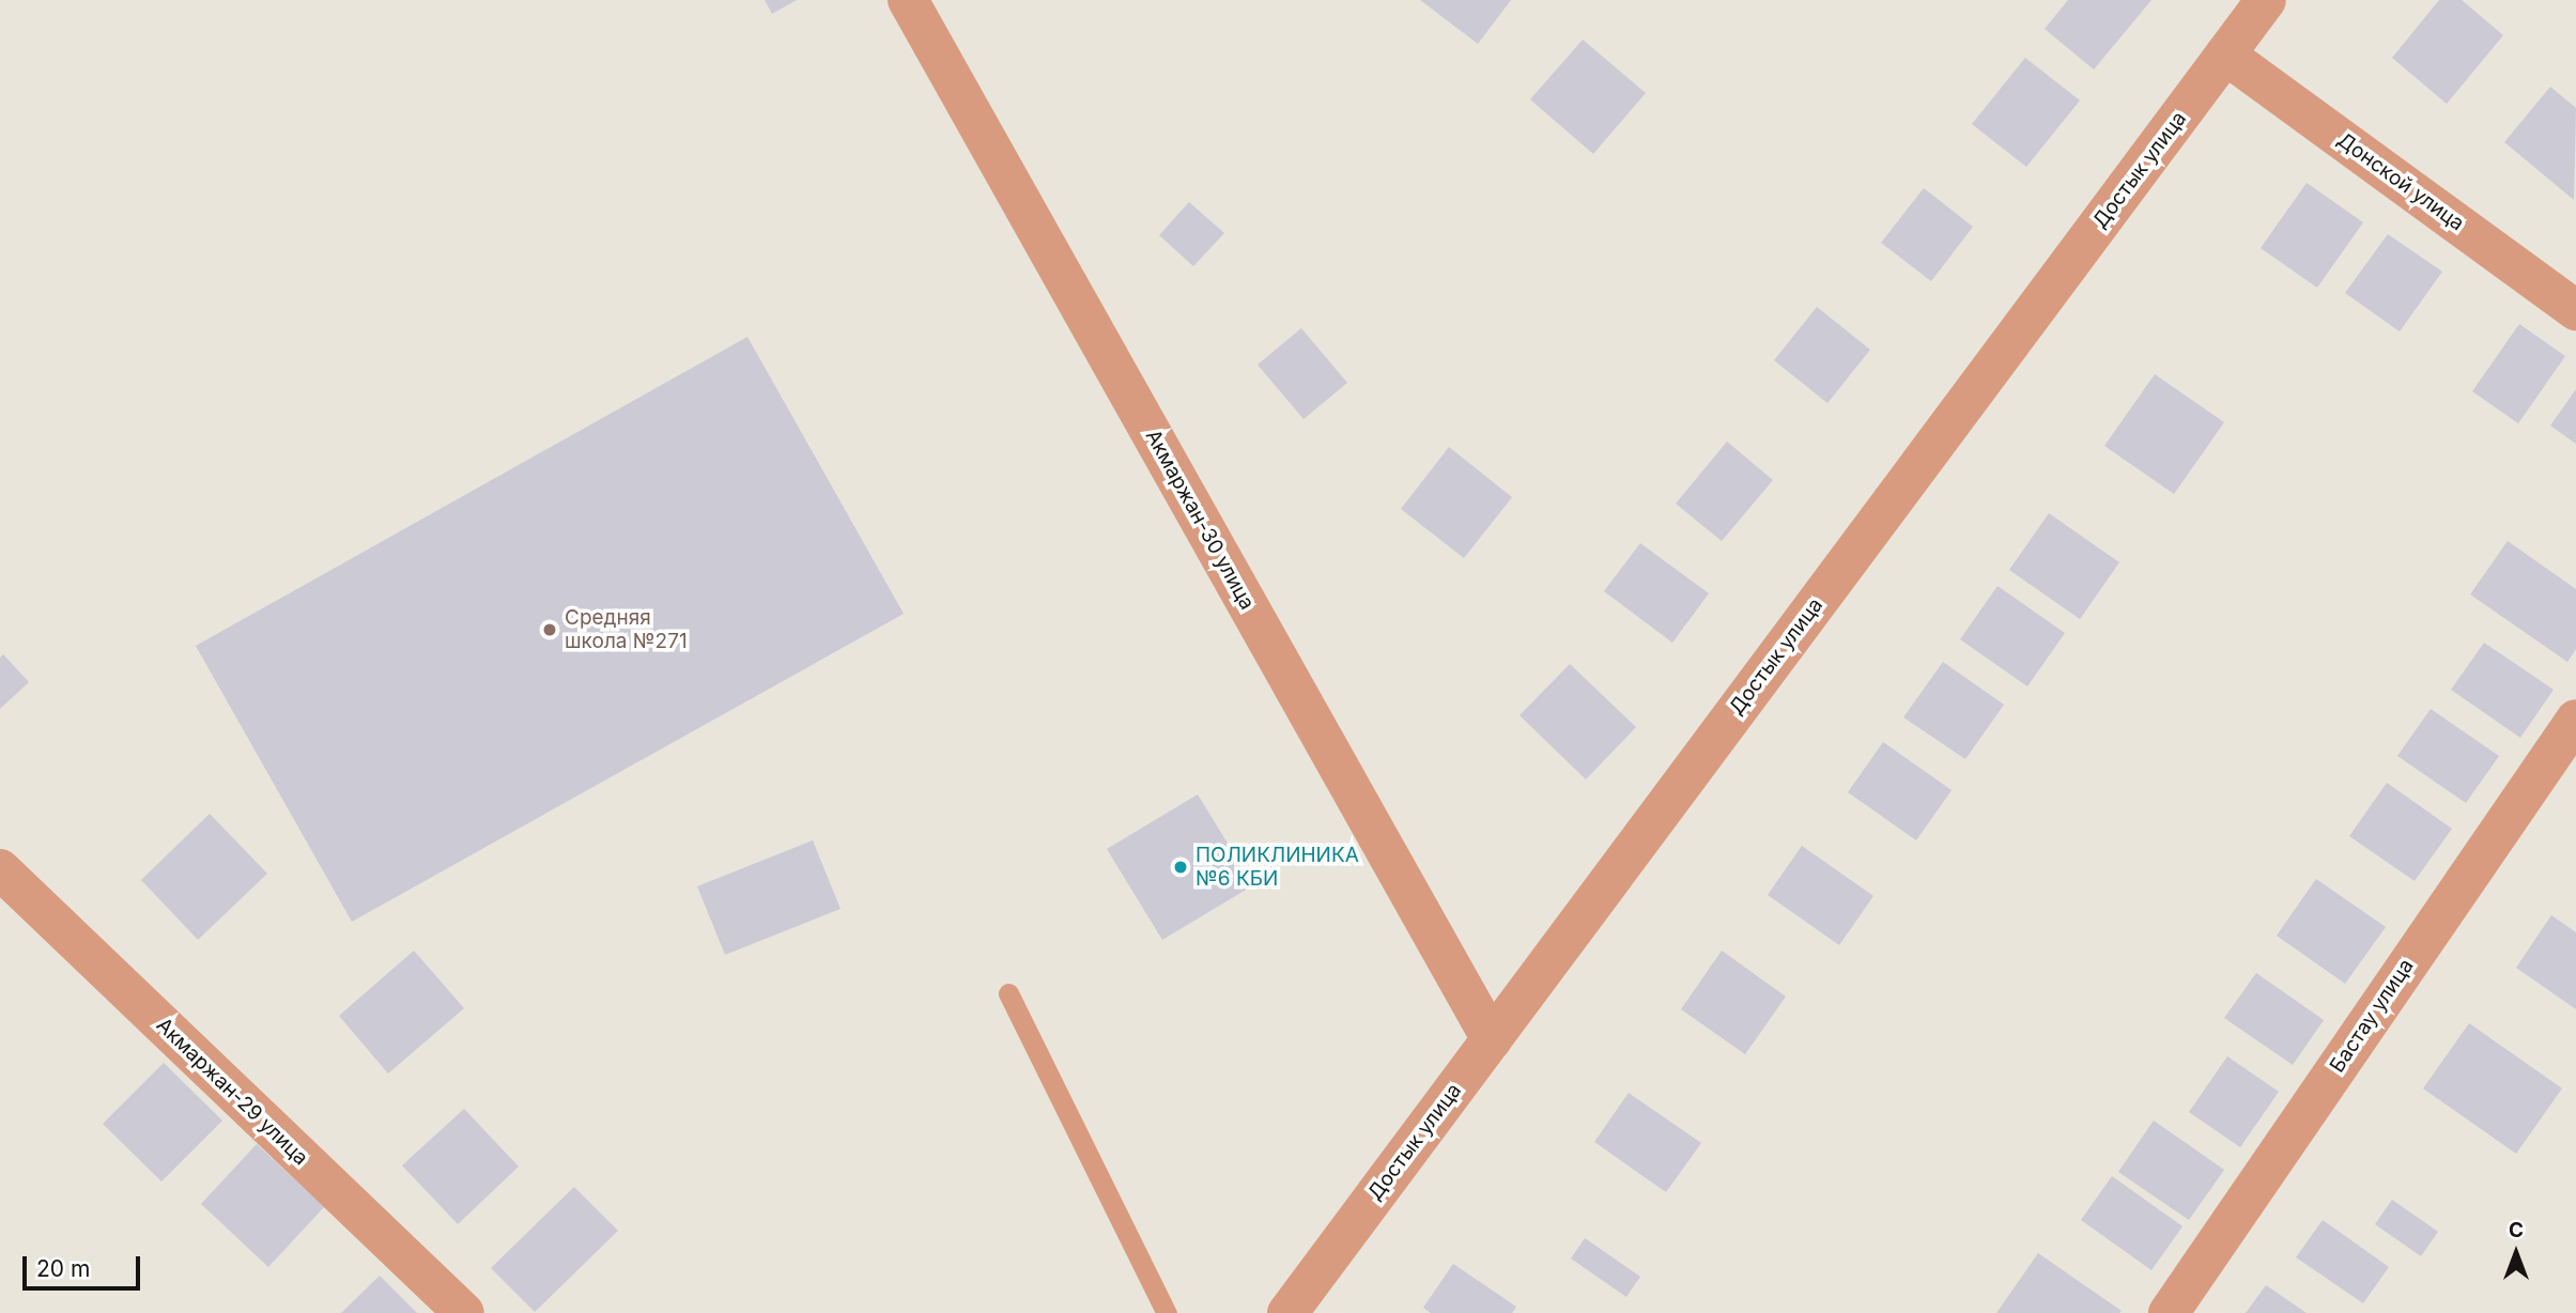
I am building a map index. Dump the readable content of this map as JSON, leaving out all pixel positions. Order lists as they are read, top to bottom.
{
  "streets": {
    "street": [
      "Достык улица",
      "Донской улица",
      "Акмаржан-30 улица",
      "Бастау улица",
      "Акмаржан-29 улица"
    ]
  },
  "crossings": [
    ["Достык улица", "Донской улица"],
    ["Достык улица", "Акмаржан-30 улица"]
  ],
  "places": ["Средняя школа №271", "ПОЛИКЛИНИКА №6 КБИ"],
  "scale_bar": "20 m",
  "north": "top"
}
